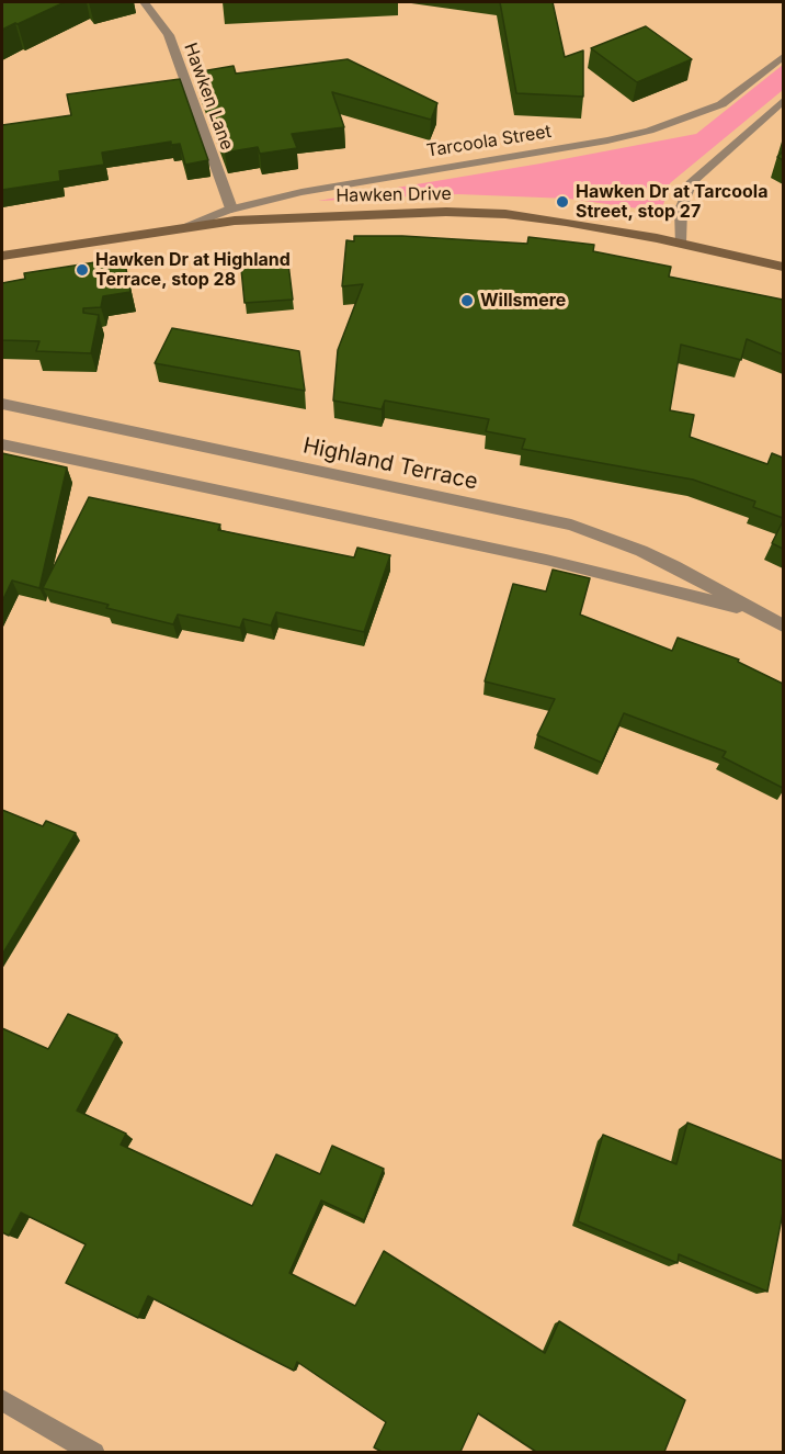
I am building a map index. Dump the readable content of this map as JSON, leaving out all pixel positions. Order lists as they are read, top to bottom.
{
  "streets": {
    "main road": ["Hawken Drive"],
    "street": ["Hawken Lane", "Tarcoola Street", "Highland Terrace"]
  },
  "crossings": [
    ["Hawken Lane", "Tarcoola Street"],
    ["Tarcoola Street", "Hawken Drive"]
  ],
  "places": ["Hawken Dr at Tarcoola Street, stop 27", "Hawken Dr at Highland Terrace, stop 28", "Willsmere"]
}
